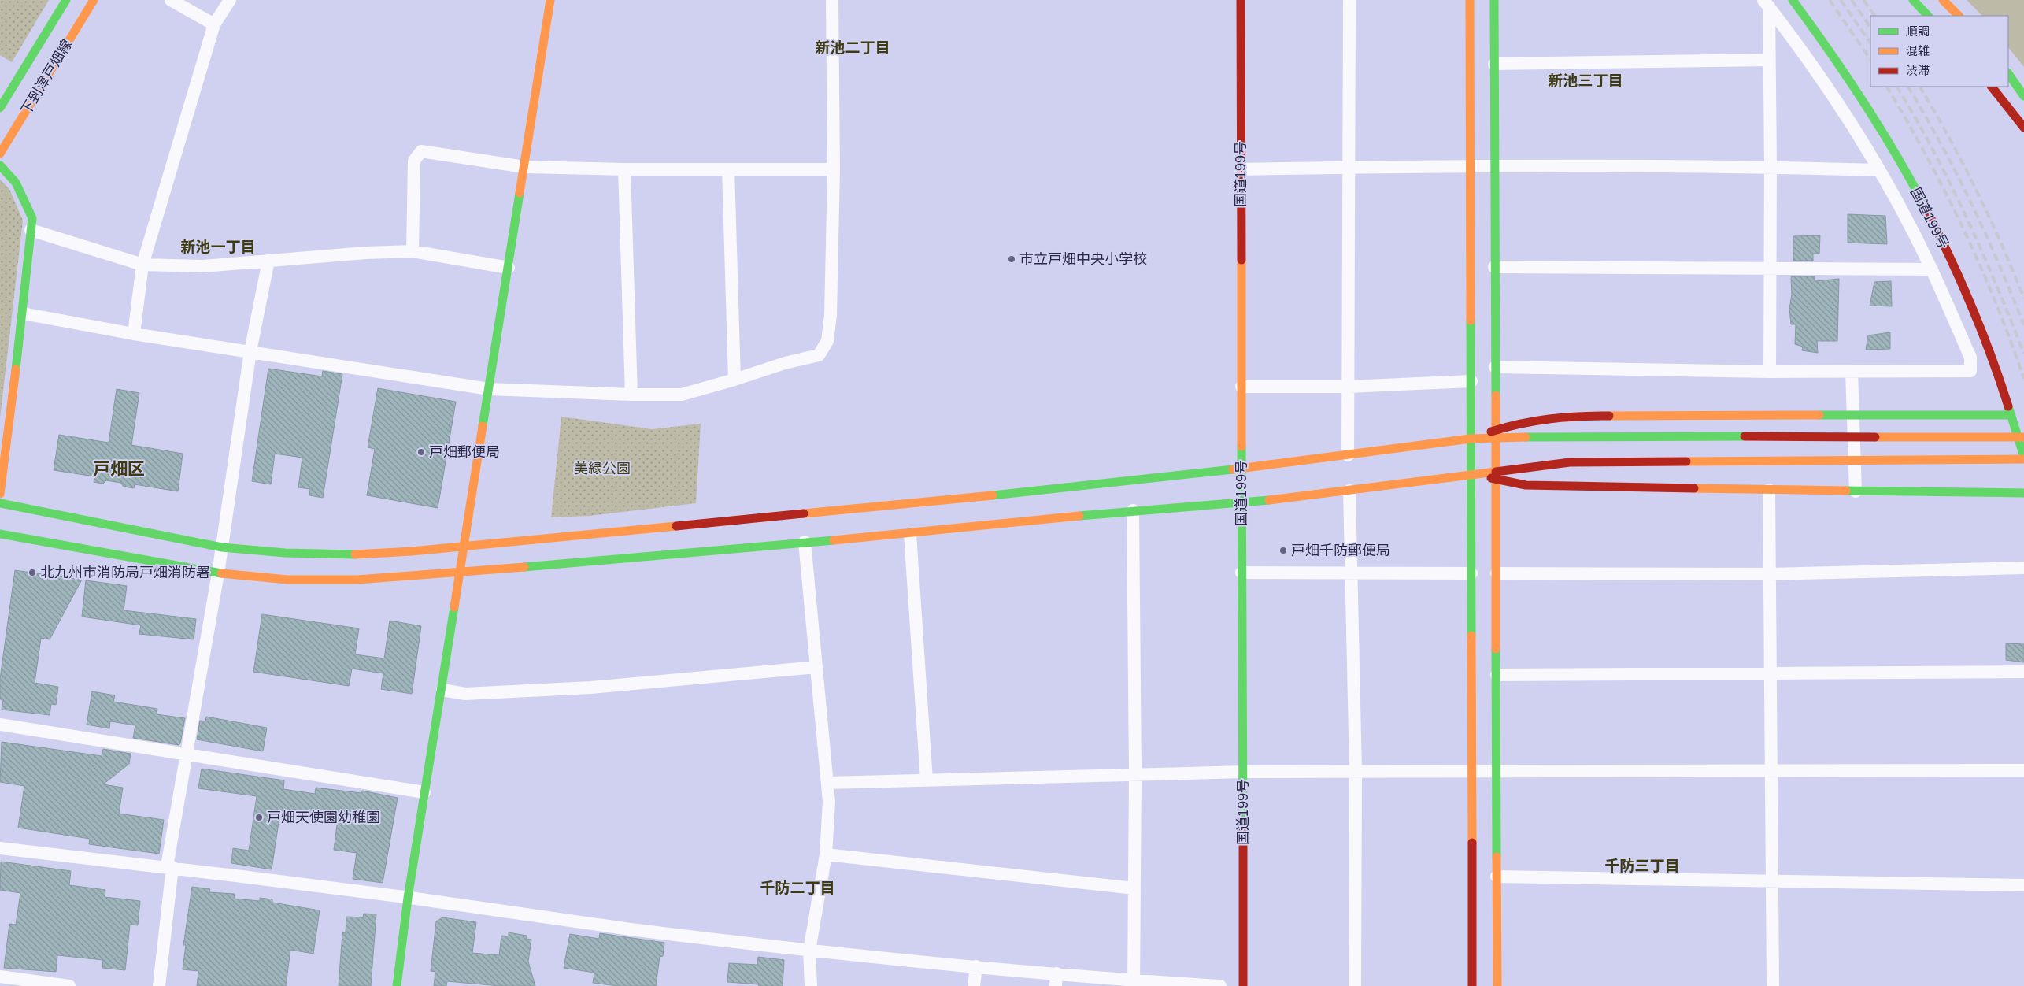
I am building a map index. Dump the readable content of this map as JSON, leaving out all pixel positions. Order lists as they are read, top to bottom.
{
  "streets": {
    "main road": ["下到津戸畑線", "国道199号"]
  },
  "districts": [
    "新池二丁目",
    "新池三丁目",
    "新池一丁目",
    "戸畑区",
    "千防三丁目",
    "千防二丁目"
  ],
  "parks": ["美緑公園"],
  "places": [
    "市立戸畑中央小学校",
    "戸畑郵便局",
    "戸畑千防郵便局",
    "北九州市消防局戸畑消防署",
    "戸畑天使園幼稚園"
  ],
  "legend": ["順調", "混雑", "渋滞"]
}
